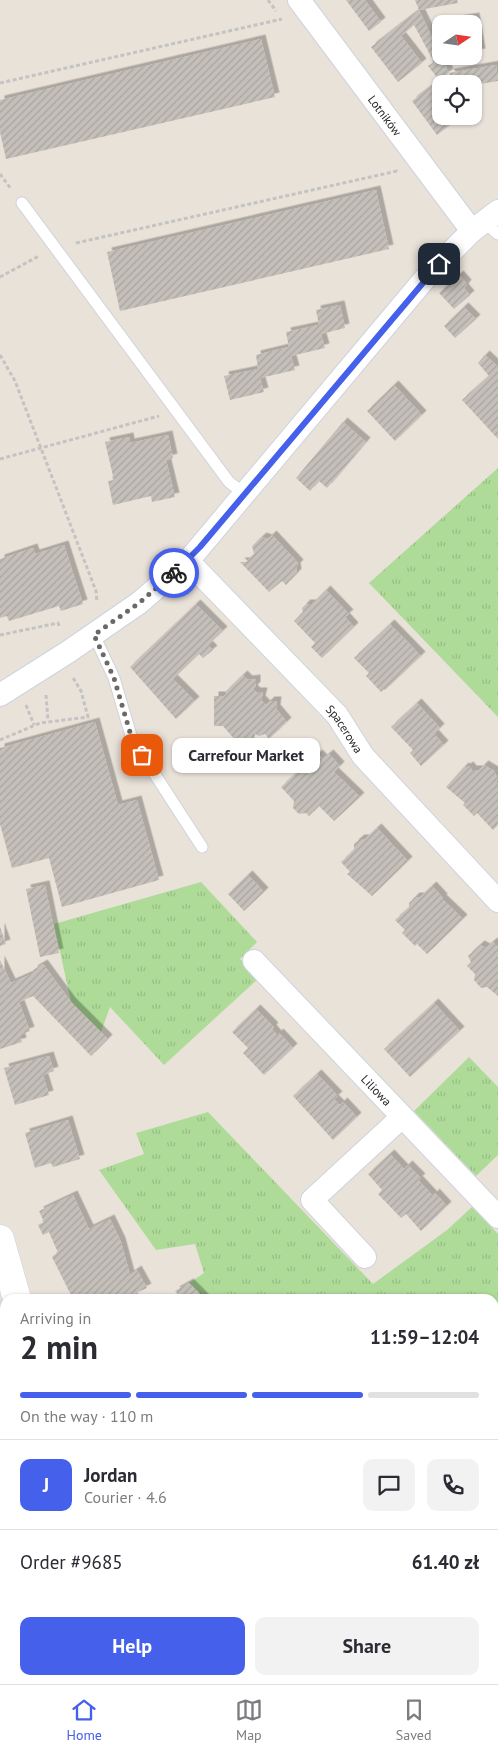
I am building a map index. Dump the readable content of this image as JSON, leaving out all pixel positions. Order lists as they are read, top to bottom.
{
  "streets": {
    "street": ["Lotników", "Spacerowa", "Liliowa"]
  },
  "places": ["Carrefour Market"],
  "north": "right",
  "page": {
    "bubble": "Carrefour Market",
    "heading": ["2 min", "Arriving in", "11:59–12:04"],
    "panel": [
      "Jordan",
      "Courier · 4.6",
      "Order #9685",
      "61.40 zł"
    ],
    "bar": "On the way · 110 m",
    "round": "J",
    "buttons": ["Help", "Share"],
    "tabs": ["Home", "Map", "Saved"]
  }
}
